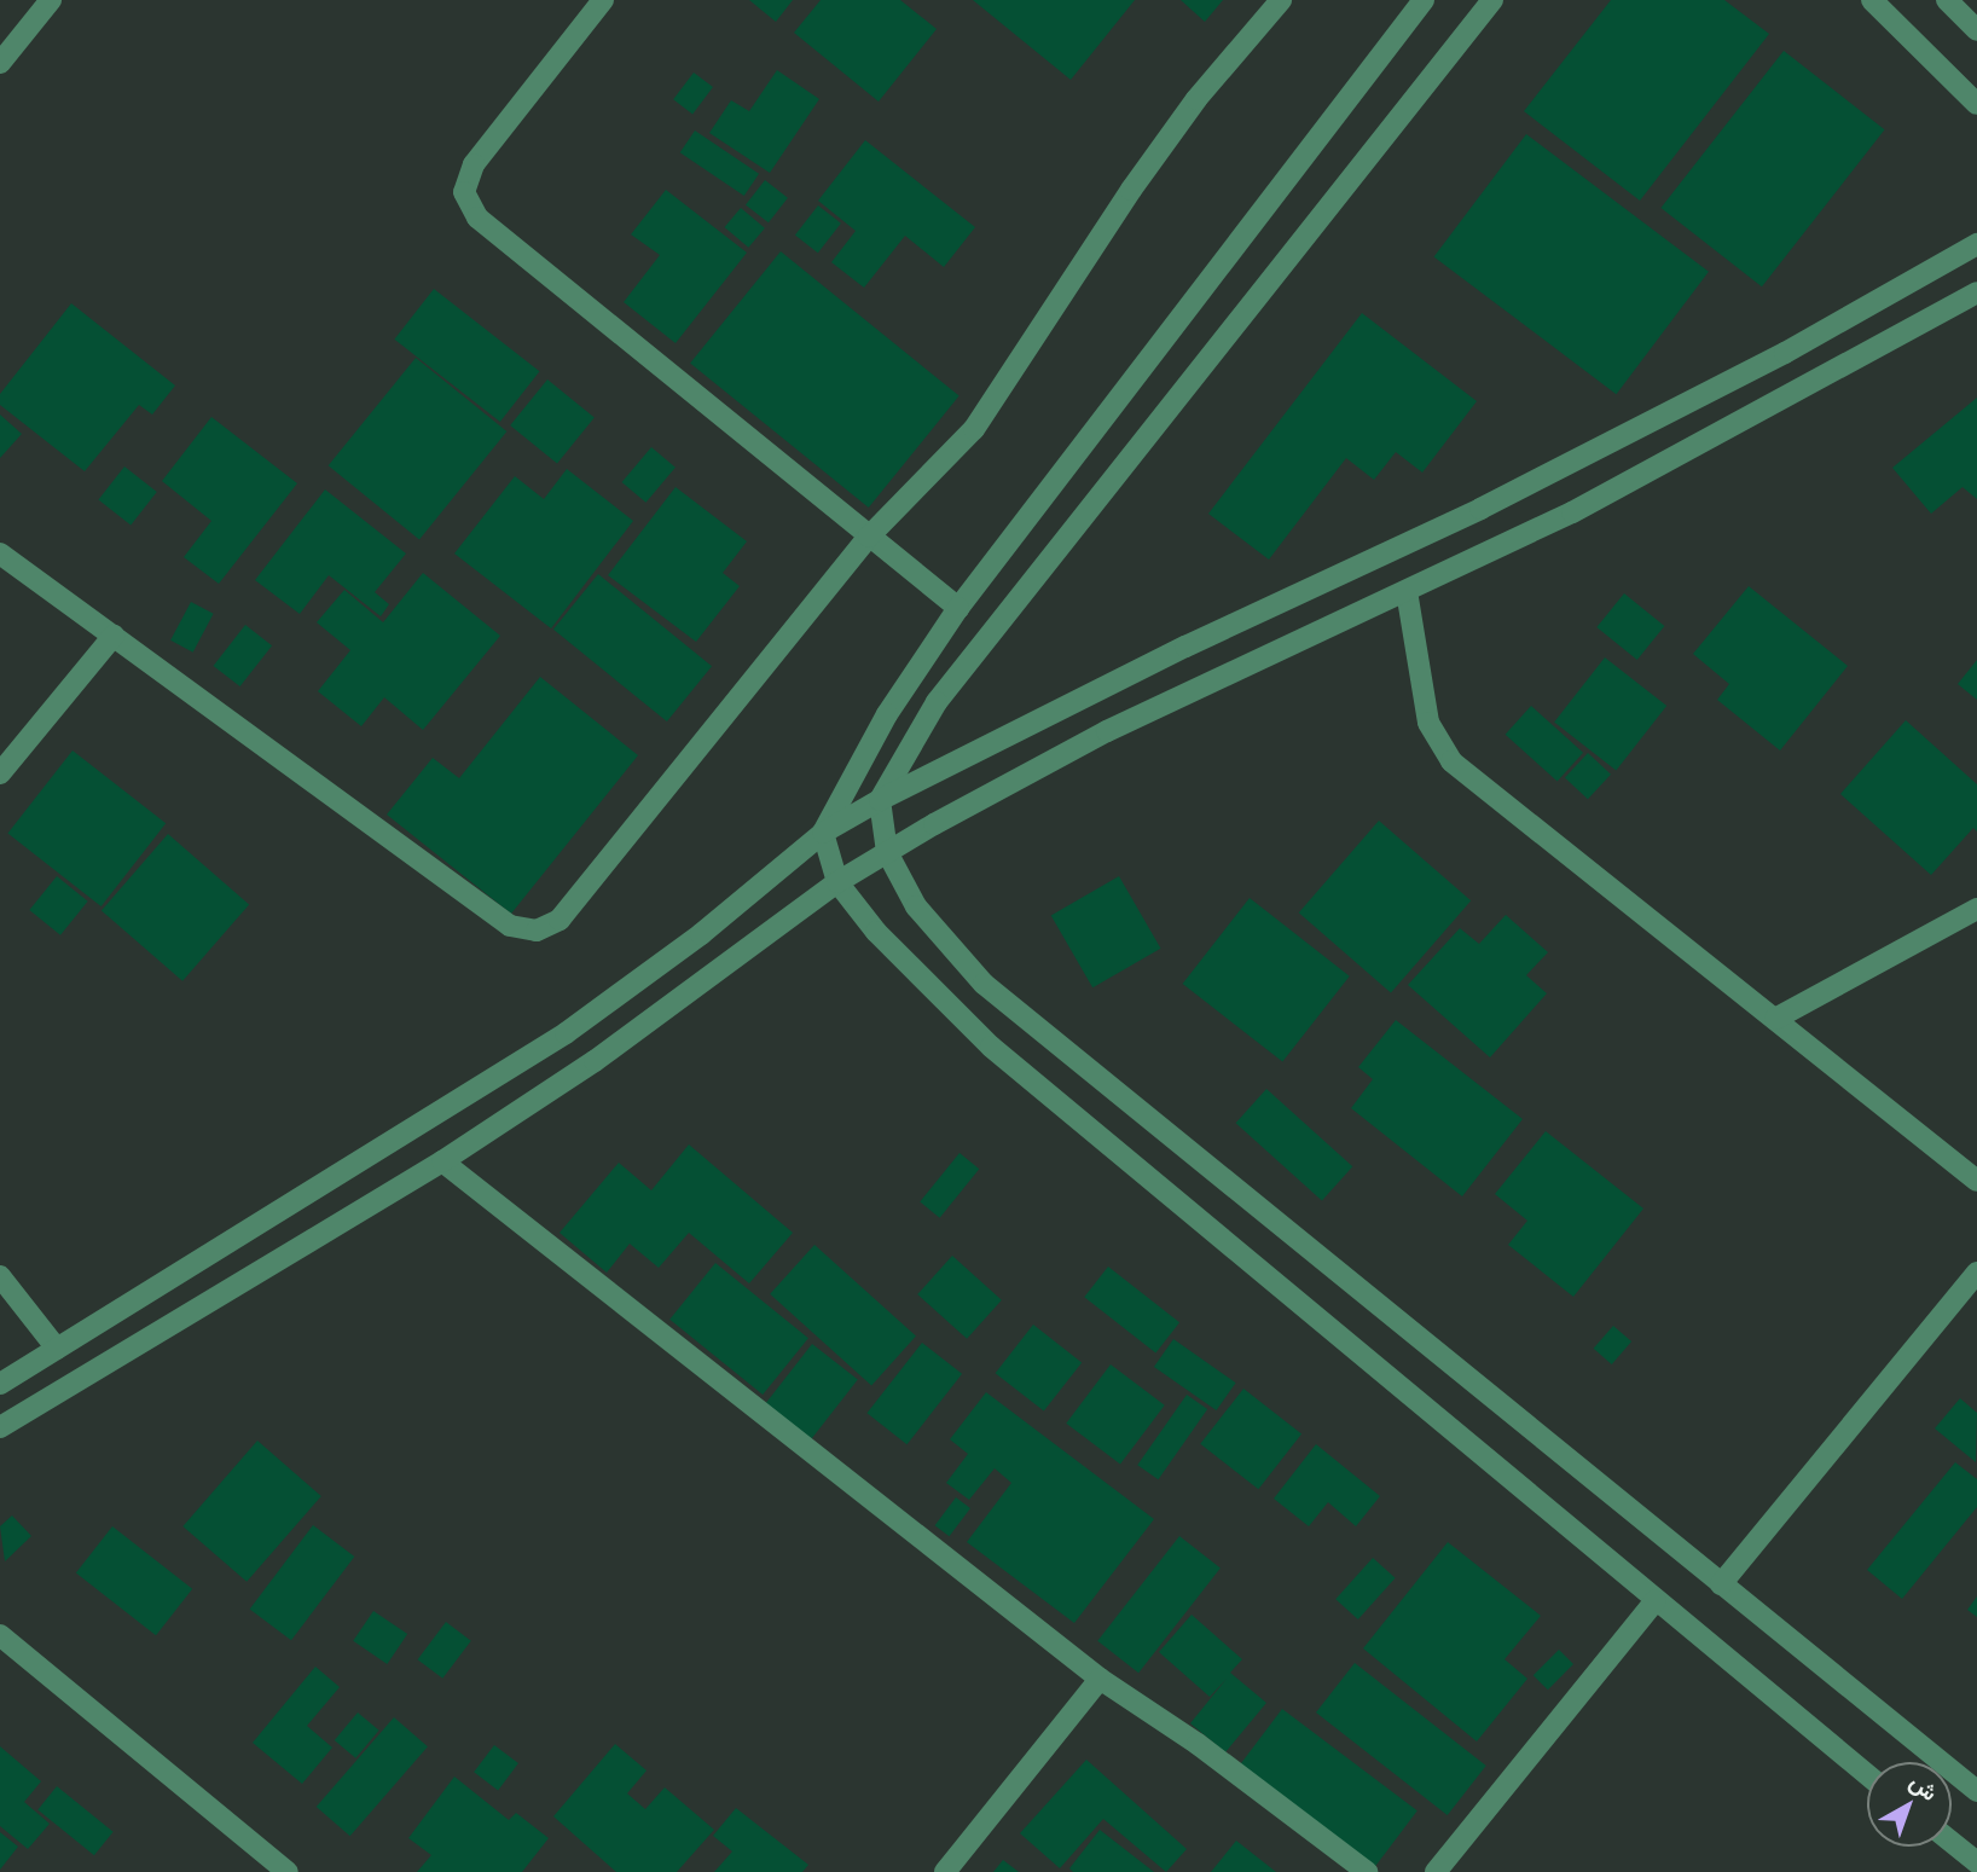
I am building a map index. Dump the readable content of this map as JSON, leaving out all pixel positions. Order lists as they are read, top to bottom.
{
  "north": "top right"
}
